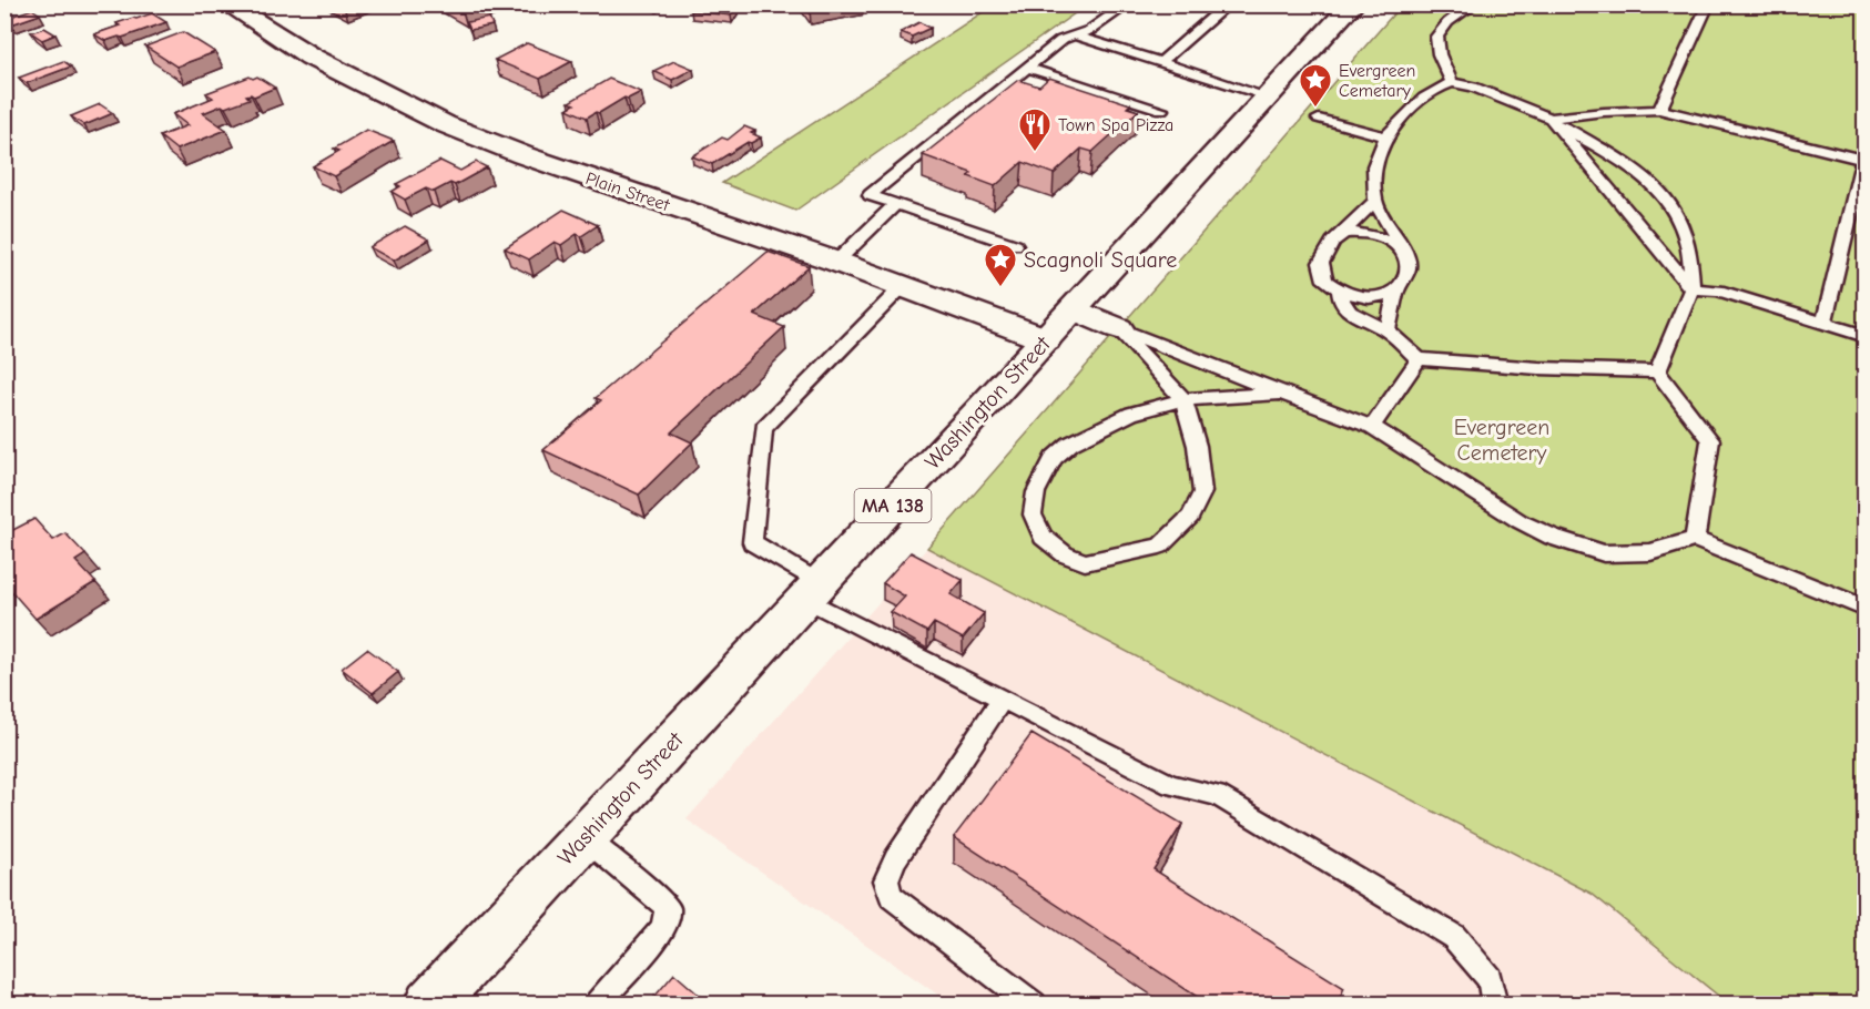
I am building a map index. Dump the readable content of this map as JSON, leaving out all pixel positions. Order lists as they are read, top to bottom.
{
  "streets": {
    "main road": ["Plain Street", "Washington Street", "MA 138"]
  },
  "crossings": [
    ["Plain Street", "Washington Street"]
  ],
  "parks": ["Evergreen Cemetery"],
  "places": {
    "place": ["Evergreen Cemetary", "Scagnoli Square"],
    "restaurant": ["Town Spa Pizza"]
  }
}
